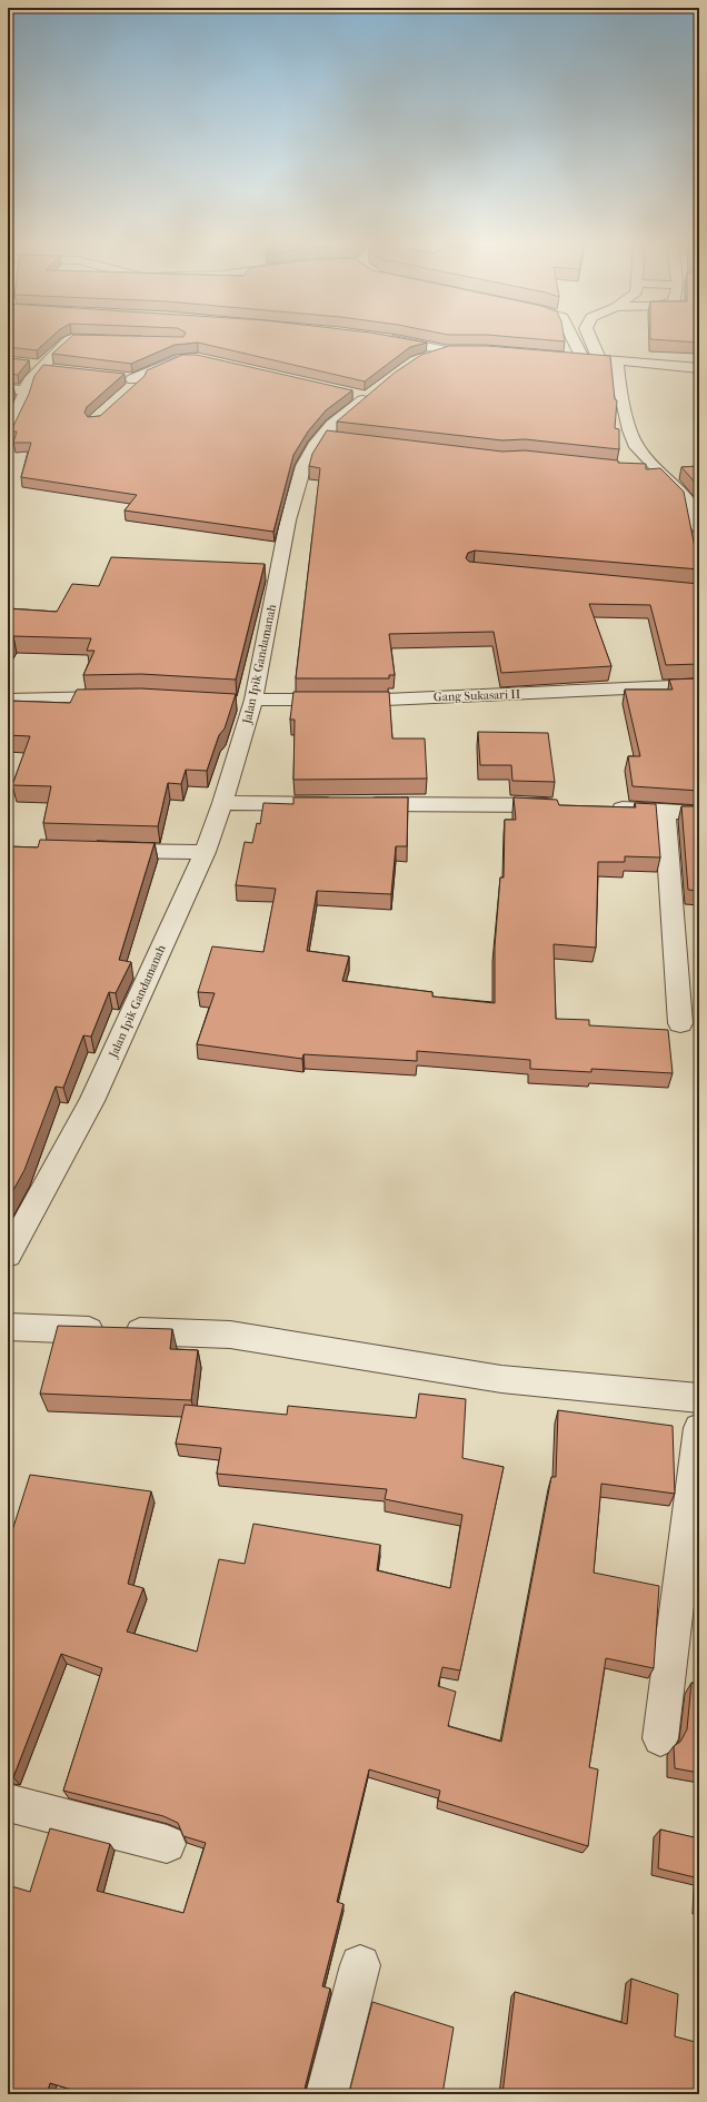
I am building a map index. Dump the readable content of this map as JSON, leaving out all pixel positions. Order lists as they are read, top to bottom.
{
  "streets": {
    "street": ["Jalan Ipik Gandamanah", "Gang Sukasari II"]
  },
  "crossings": [
    ["Jalan Ipik Gandamanah", "Gang Sukasari II"]
  ]
}
